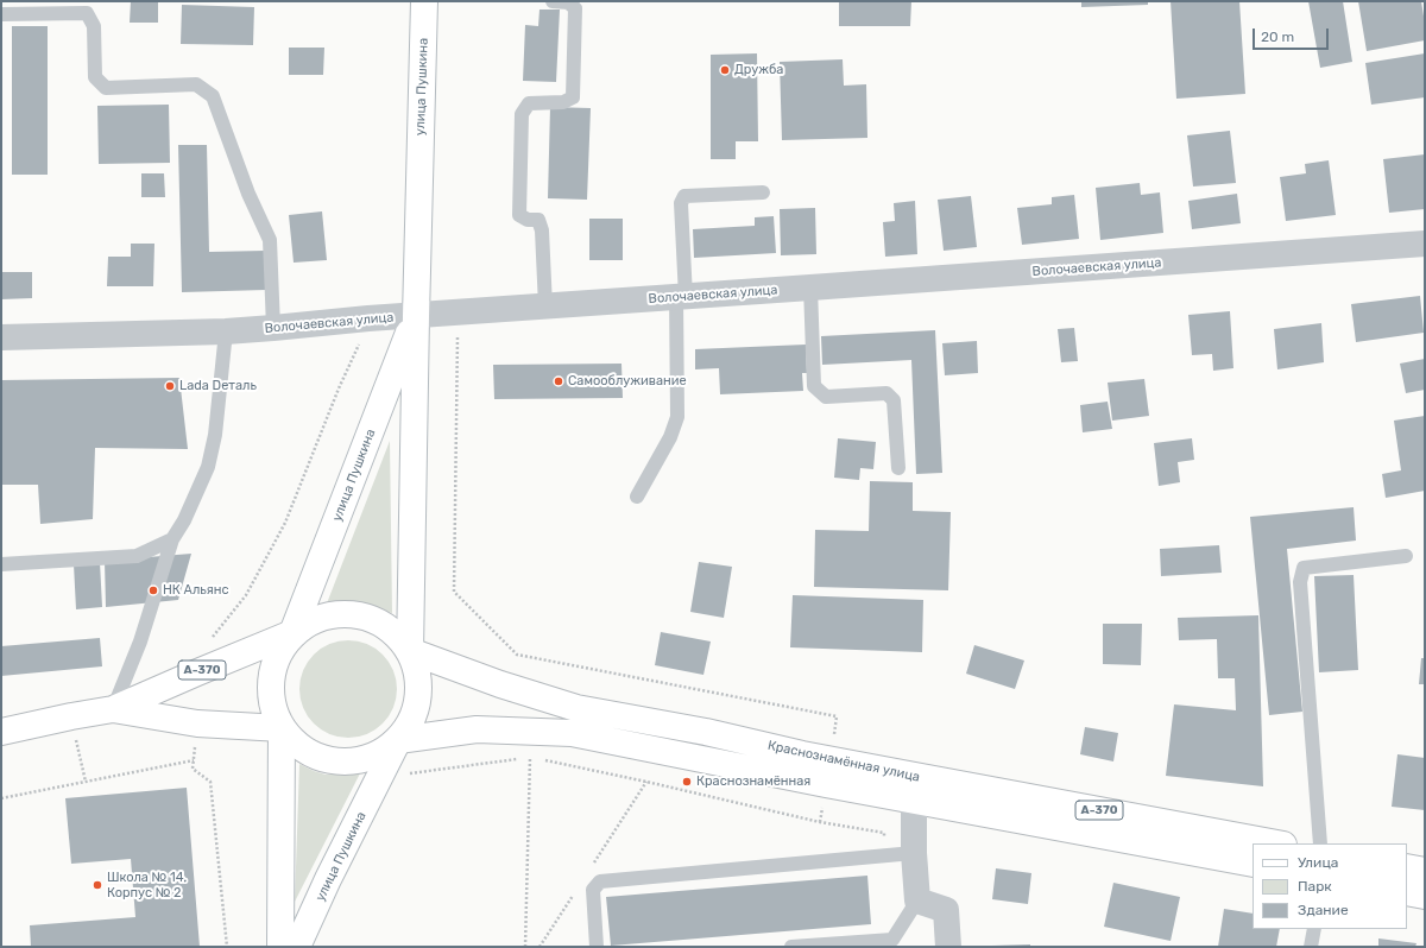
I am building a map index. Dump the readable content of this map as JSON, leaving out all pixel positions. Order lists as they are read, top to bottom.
{
  "streets": {
    "main road": ["улица Пушкина", "А-370", "Краснознамённая улица"],
    "street": ["Волочаевская улица"]
  },
  "crossings": [
    ["улица Пушкина", "Волочаевская улица"],
    ["улица Пушкина", "А-370"],
    ["улица Пушкина", "Краснознамённая улица"],
    ["А-370", "Краснознамённая улица"]
  ],
  "places": [
    "Дружба",
    "Самооблуживание",
    "Lada Dеталь",
    "НК Альянс",
    "Краснознамённая",
    "Школа № 14. Корпус № 2"
  ],
  "legend": ["Улица", "Парк", "Здание"],
  "scale_bar": "20 m"
}
